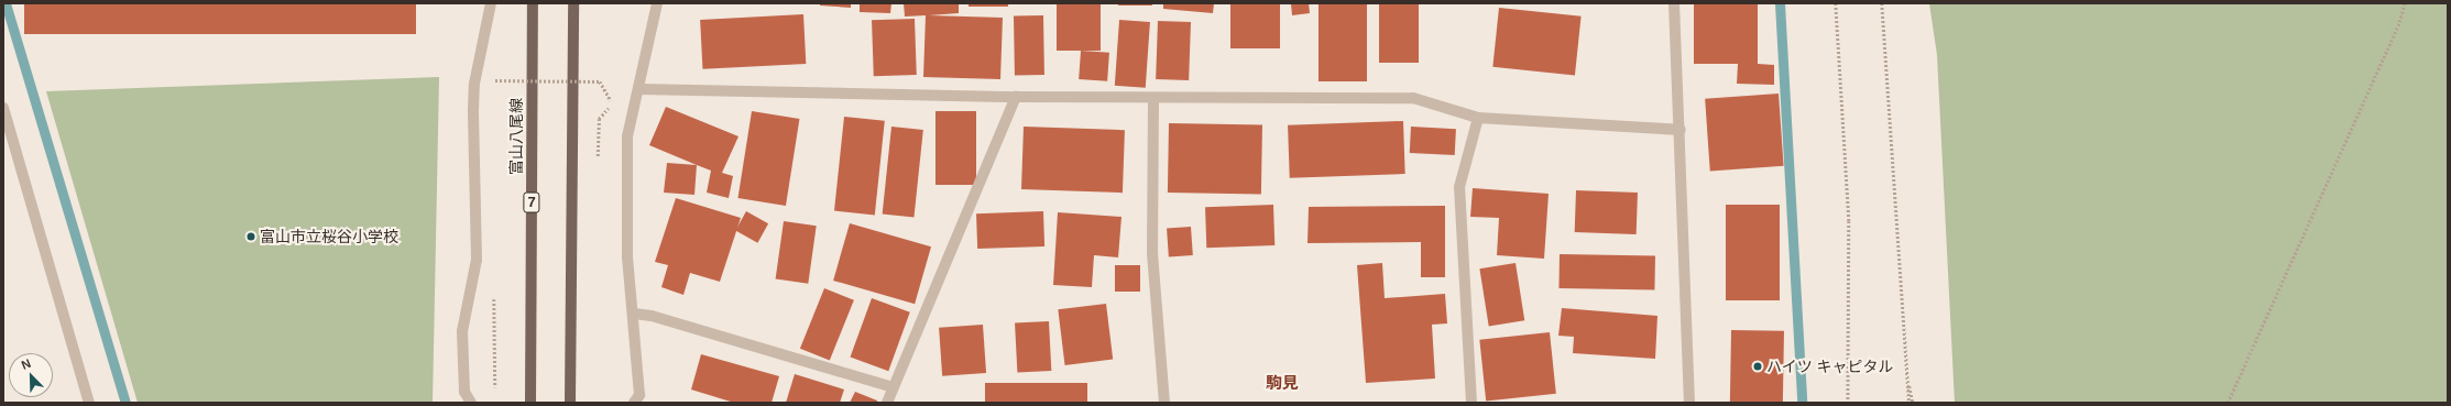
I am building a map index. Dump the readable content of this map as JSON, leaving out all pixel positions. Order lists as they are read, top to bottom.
{
  "streets": {
    "main road": ["富山八尾線", "7"]
  },
  "districts": ["駒見"],
  "places": ["富山市立桜谷小学校", "ハイツ キャピタル"],
  "north": "top left"
}
